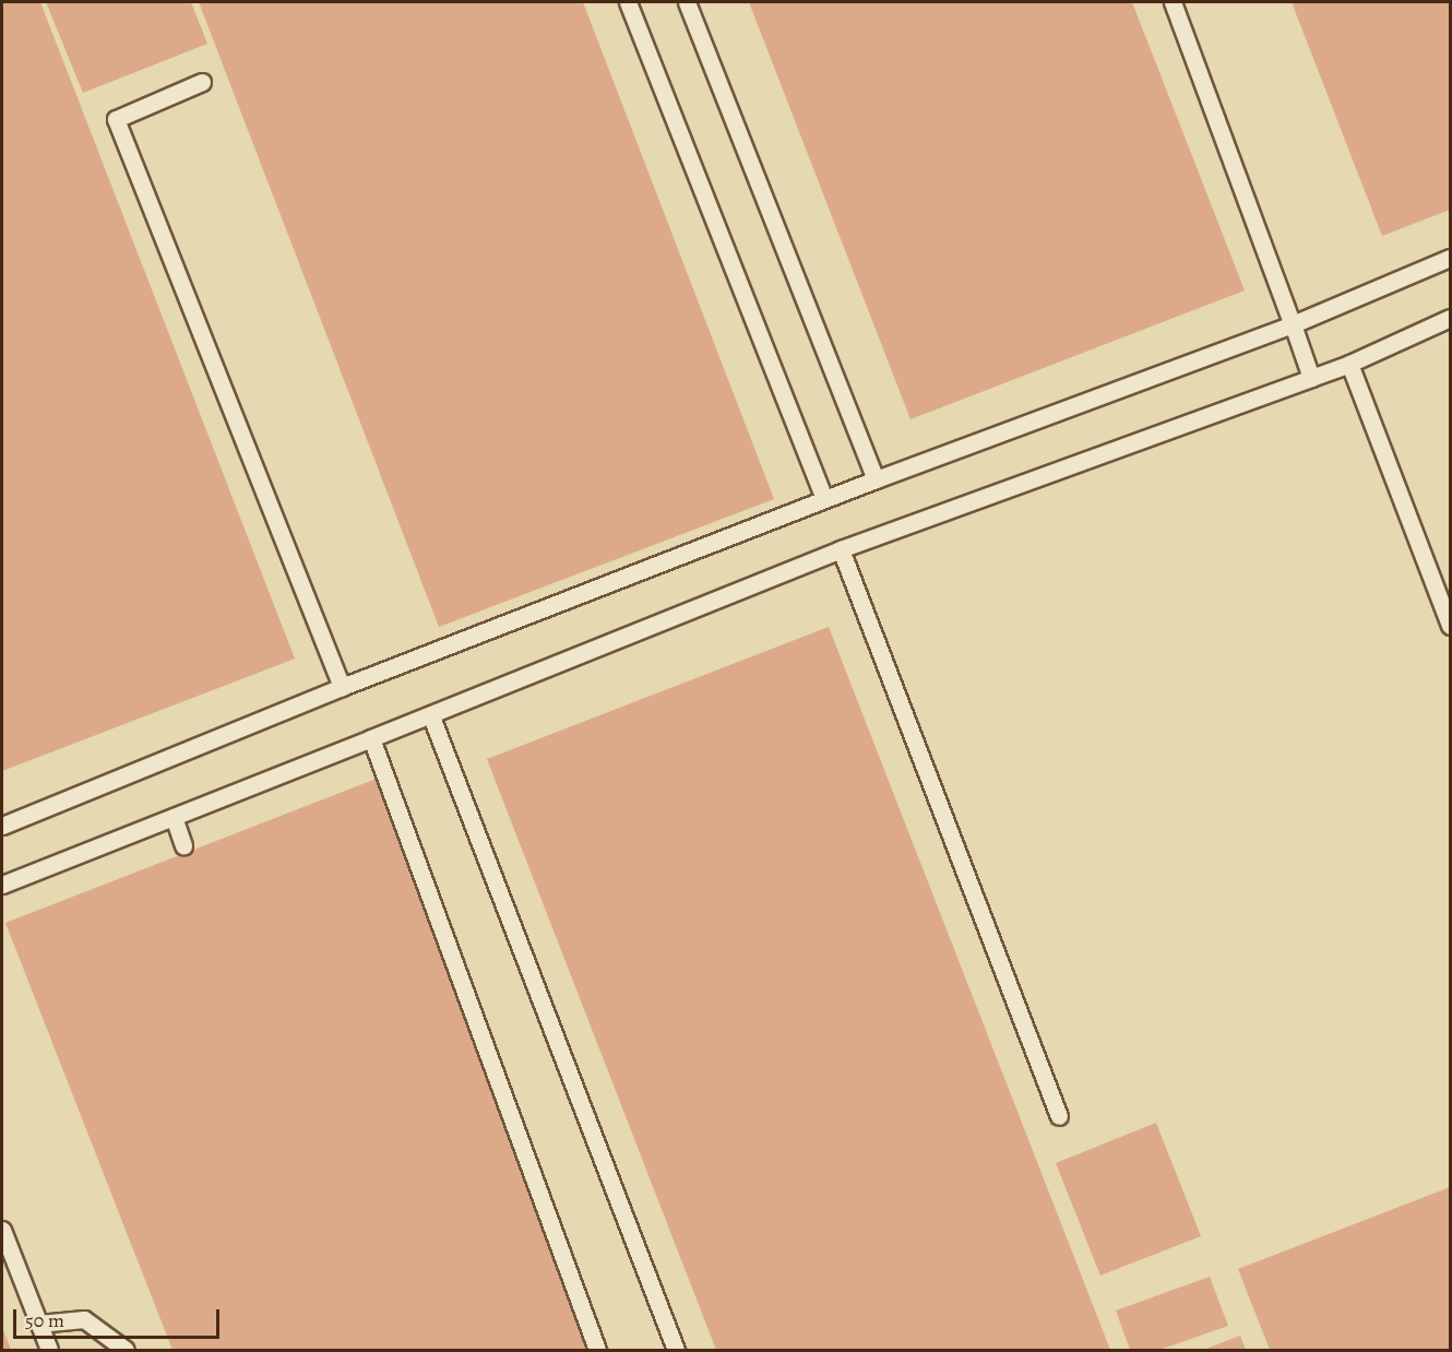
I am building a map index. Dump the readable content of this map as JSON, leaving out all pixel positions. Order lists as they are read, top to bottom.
{
  "scale_bar": "50 m"
}
